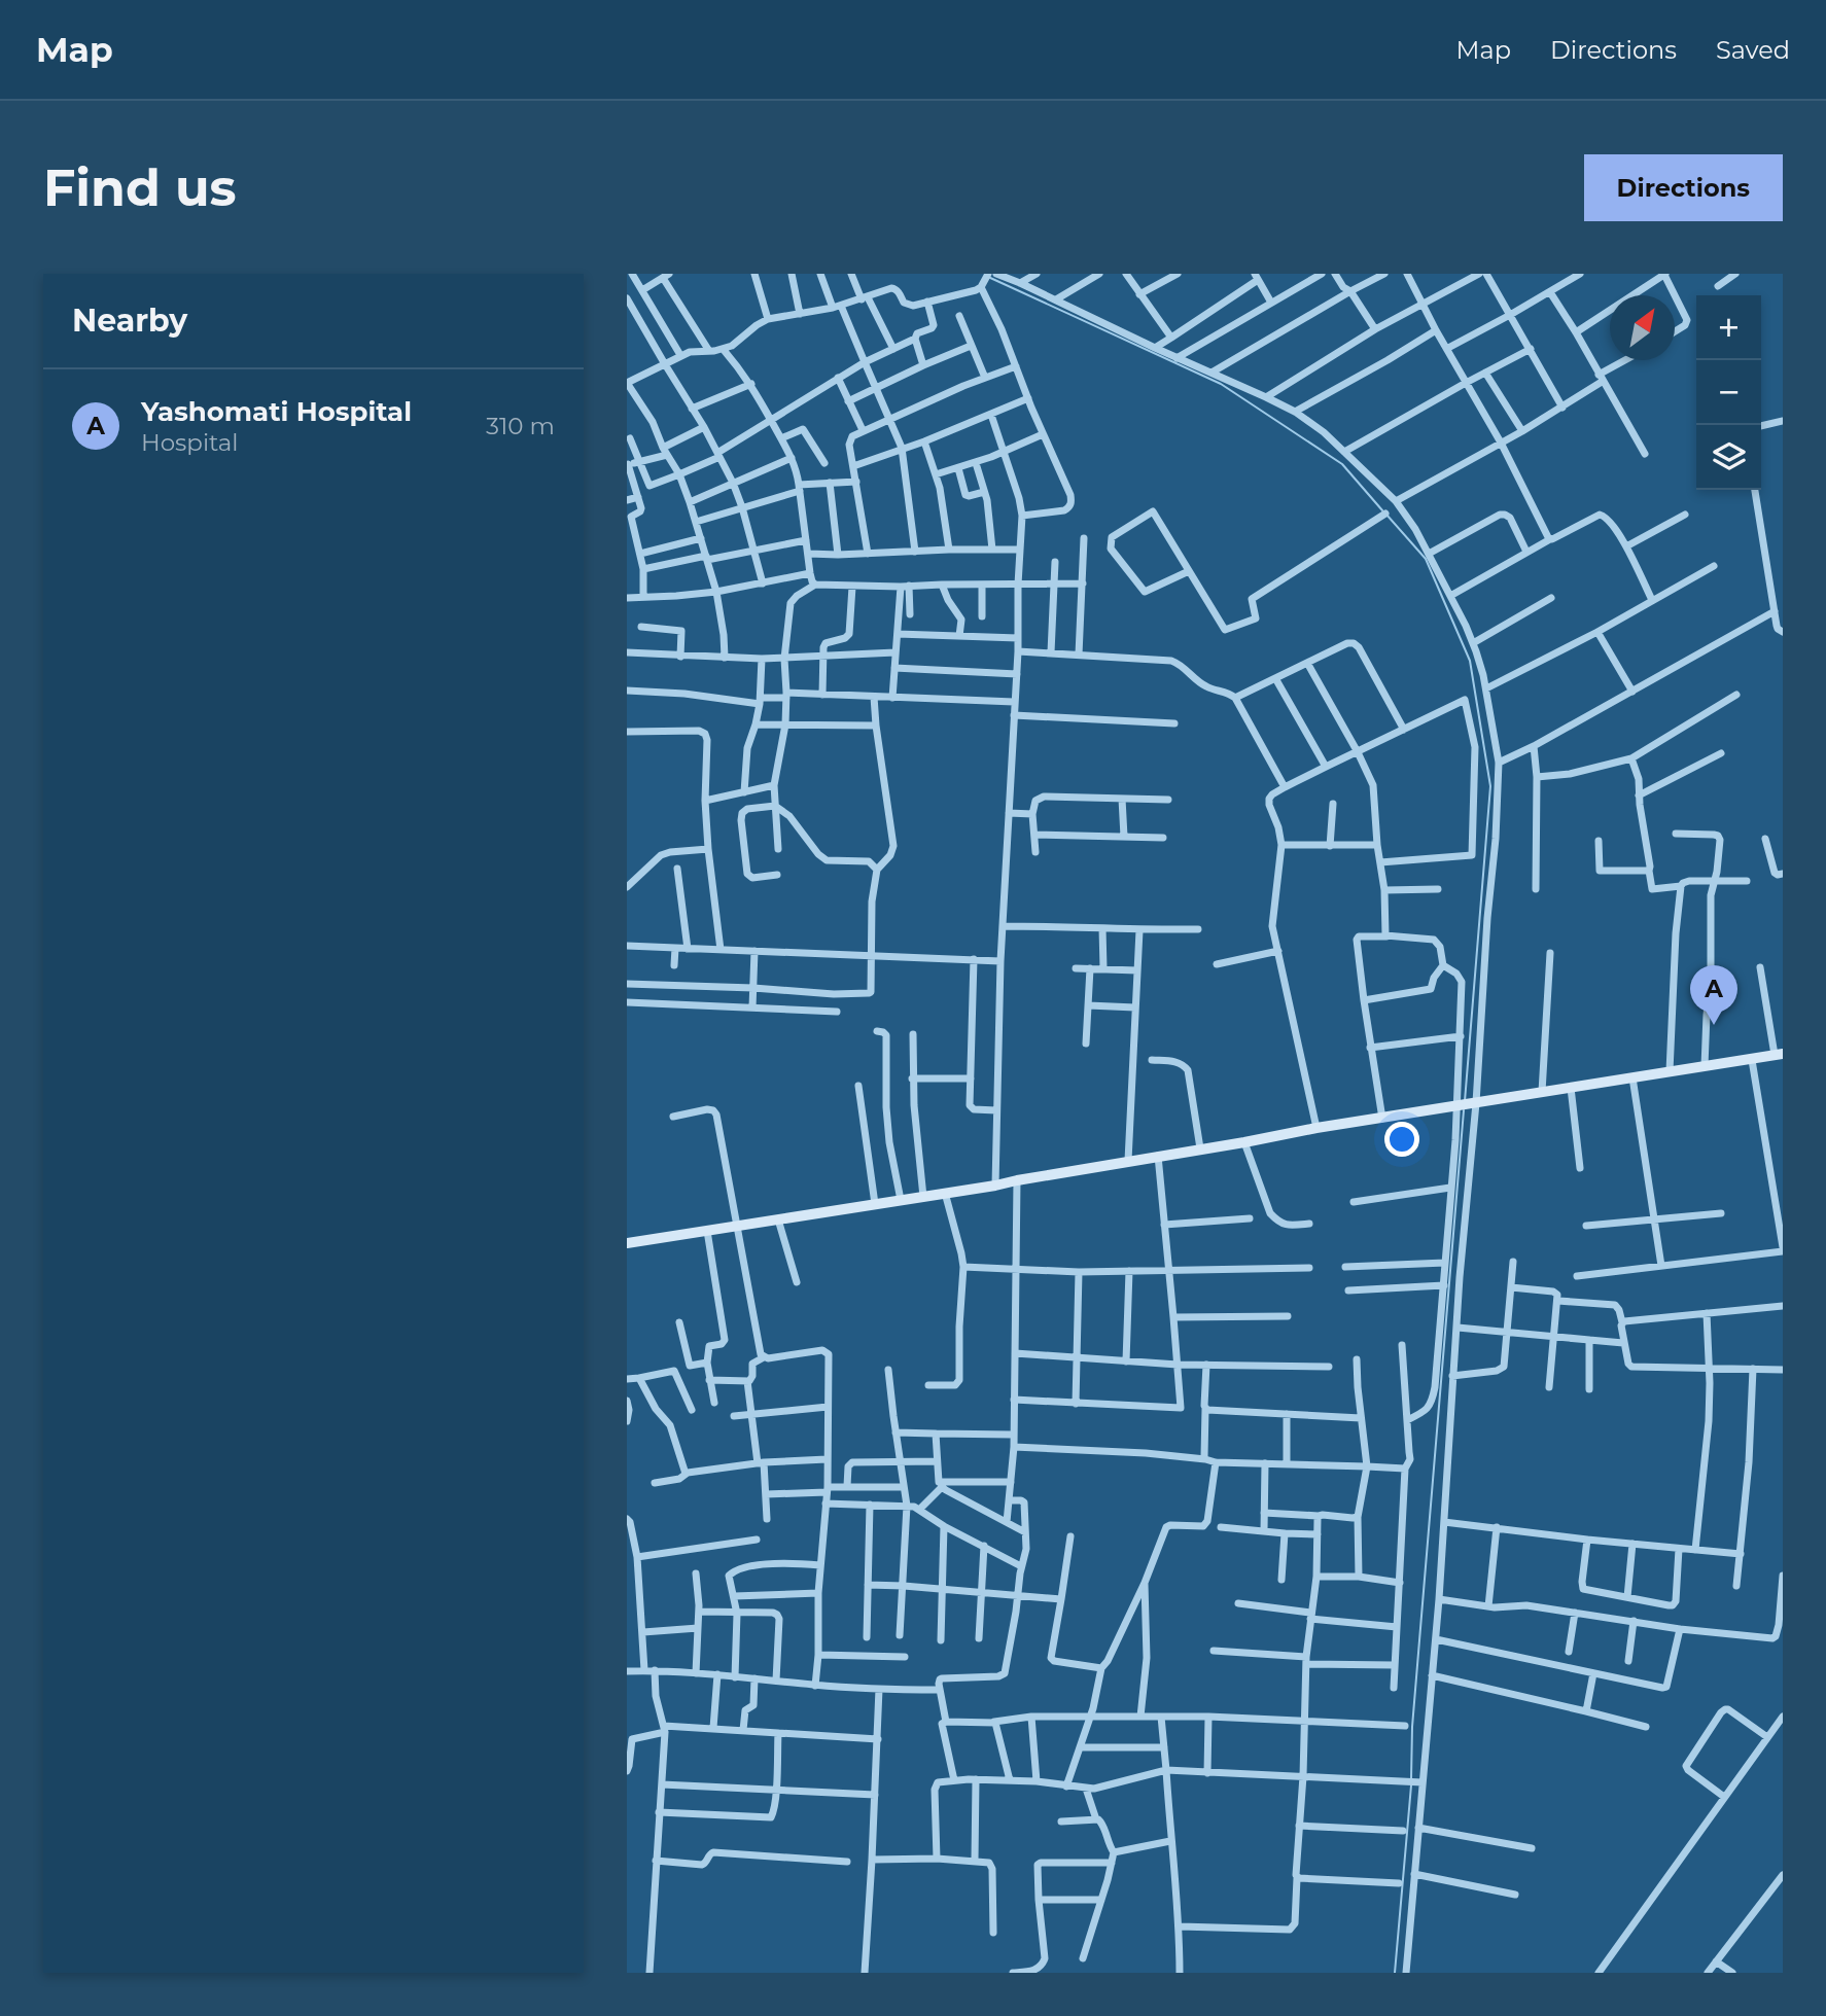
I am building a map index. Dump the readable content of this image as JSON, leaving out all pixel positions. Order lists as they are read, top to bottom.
{
  "north": "top right",
  "page": {
    "header": "Map",
    "nav": ["Map", "Directions", "Saved"],
    "buttons": "Directions",
    "title": "Find us",
    "heading": "Nearby",
    "map_buttons": ["+", "−"],
    "list": [
      {
        "mark": "A",
        "name": "Yashomati Hospital",
        "note": "Hospital",
        "value": "310 m"
      }
    ],
    "pins": "A"
  }
}
